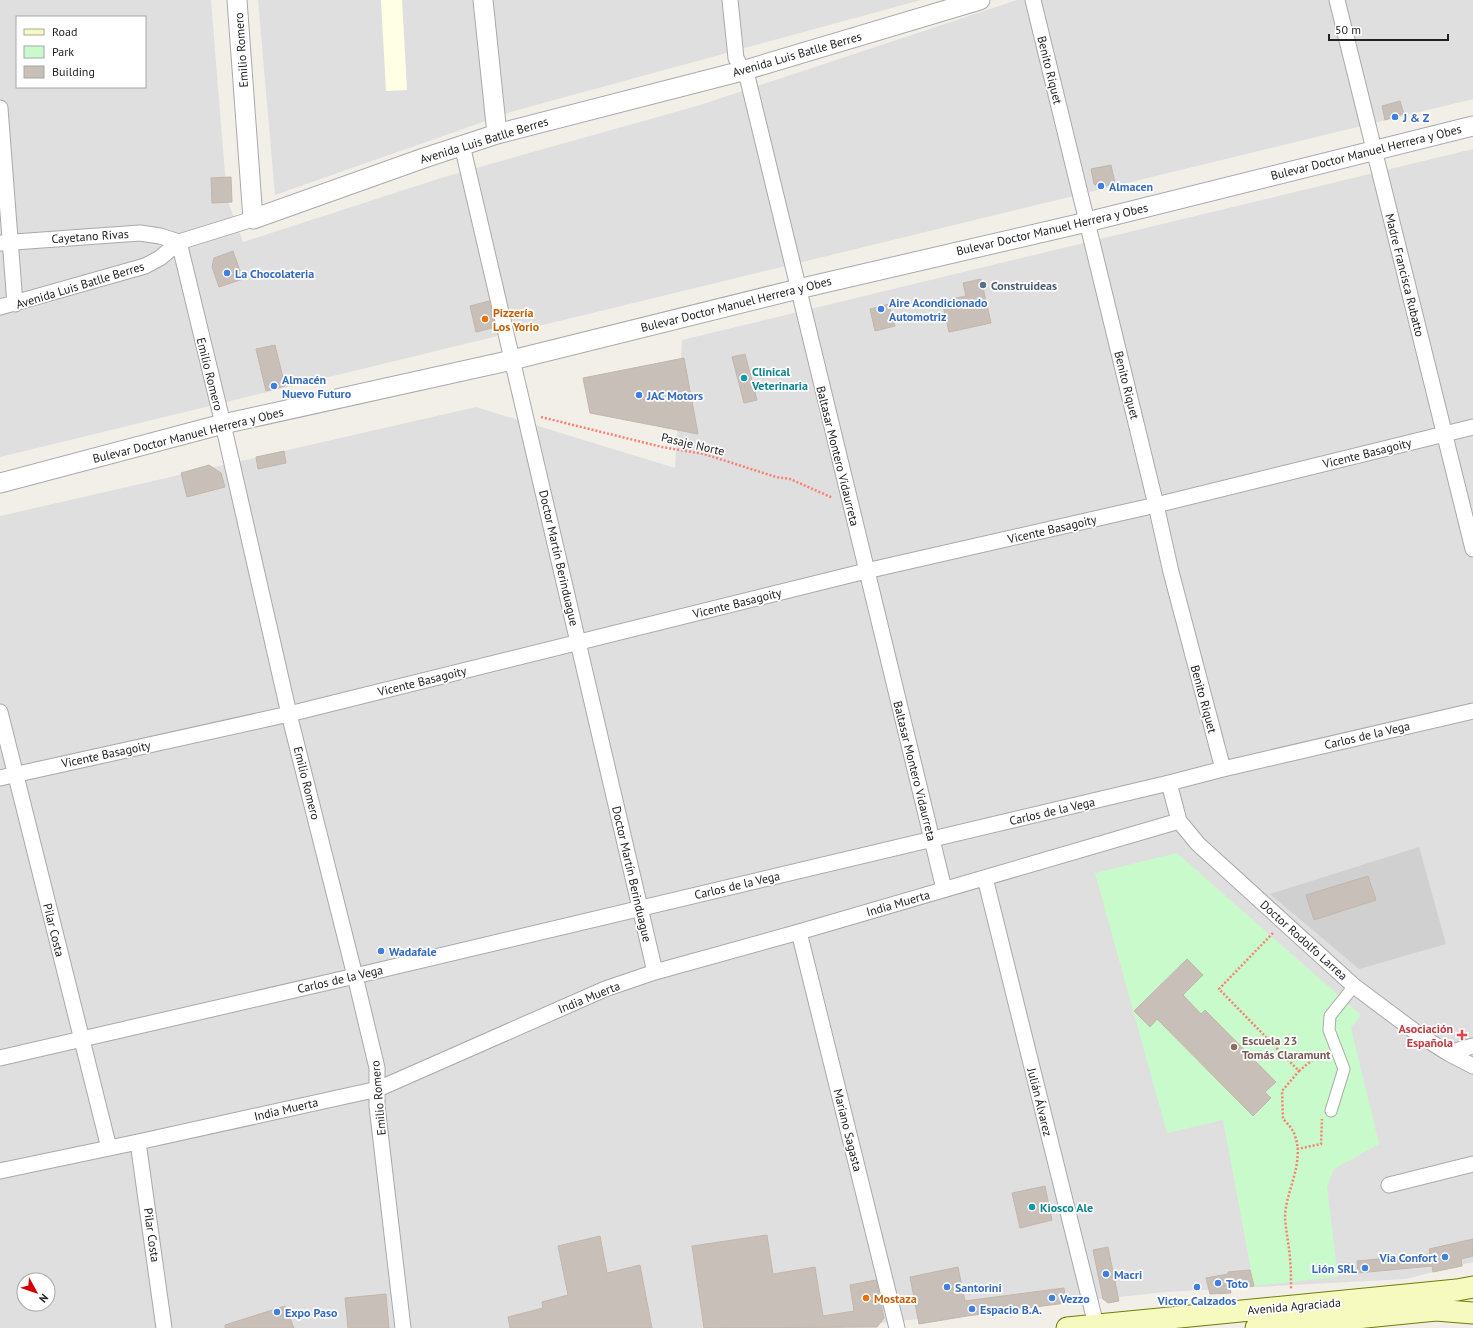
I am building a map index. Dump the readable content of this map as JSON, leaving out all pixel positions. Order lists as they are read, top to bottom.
{
  "streets": {
    "main road": ["Avenida Agraciada"],
    "street": [
      "Emilio Romero",
      "Avenida Luis Batlle Berres",
      "Benito Riquet",
      "Bulevar Doctor Manuel Herrera y Obes",
      "Cayetano Rivas",
      "Madre Francisca Rubatto",
      "Vicente Basagoity",
      "Baltasar Montero Vidaurreta",
      "Doctor Martín Berinduague",
      "Carlos de la Vega",
      "India Muerta",
      "Pilar Costa",
      "Doctor Rodolfo Larrea",
      "Julián Álvarez",
      "Mariano Sagasta"
    ],
    "path": ["Pasaje Norte"]
  },
  "crossings": [
    ["Emilio Romero", "Avenida Luis Batlle Berres"],
    ["Emilio Romero", "Bulevar Doctor Manuel Herrera y Obes"],
    ["Emilio Romero", "Cayetano Rivas"],
    ["Emilio Romero", "Vicente Basagoity"],
    ["Emilio Romero", "Carlos de la Vega"],
    ["Emilio Romero", "India Muerta"],
    ["Avenida Luis Batlle Berres", "Cayetano Rivas"],
    ["Avenida Luis Batlle Berres", "Baltasar Montero Vidaurreta"],
    ["Avenida Luis Batlle Berres", "Doctor Martín Berinduague"],
    ["Benito Riquet", "Bulevar Doctor Manuel Herrera y Obes"],
    ["Benito Riquet", "Vicente Basagoity"],
    ["Benito Riquet", "Carlos de la Vega"],
    ["Bulevar Doctor Manuel Herrera y Obes", "Madre Francisca Rubatto"],
    ["Bulevar Doctor Manuel Herrera y Obes", "Baltasar Montero Vidaurreta"],
    ["Bulevar Doctor Manuel Herrera y Obes", "Doctor Martín Berinduague"],
    ["Madre Francisca Rubatto", "Vicente Basagoity"],
    ["Pasaje Norte", "Baltasar Montero Vidaurreta"],
    ["Pasaje Norte", "Doctor Martín Berinduague"],
    ["Vicente Basagoity", "Baltasar Montero Vidaurreta"],
    ["Vicente Basagoity", "Doctor Martín Berinduague"],
    ["Vicente Basagoity", "Pilar Costa"],
    ["Baltasar Montero Vidaurreta", "Carlos de la Vega"],
    ["Baltasar Montero Vidaurreta", "India Muerta"],
    ["Doctor Martín Berinduague", "Carlos de la Vega"],
    ["Doctor Martín Berinduague", "India Muerta"],
    ["Carlos de la Vega", "Pilar Costa"],
    ["Carlos de la Vega", "Doctor Rodolfo Larrea"],
    ["India Muerta", "Pilar Costa"],
    ["India Muerta", "Doctor Rodolfo Larrea"],
    ["India Muerta", "Julián Álvarez"],
    ["India Muerta", "Mariano Sagasta"],
    ["Julián Álvarez", "Avenida Agraciada"]
  ],
  "places": {
    "other": [
      "J & Z",
      "Almacen",
      "La Chocolateria",
      "Construideas",
      "Aire Acondicionado Automotriz",
      "Pizzería Los Yorio",
      "Clinical Veterinaria",
      "Almacén Nuevo Futuro",
      "JAC Motors",
      "Wadafale",
      "Escuela 23 Tomás Claramunt",
      "Kiosco Ale",
      "Via Confort",
      "Lión SRL",
      "Macri",
      "Toto",
      "Santorini",
      "Victor Calzados",
      "Mostaza",
      "Vezzo",
      "Espacio B.A.",
      "Expo Paso"
    ],
    "health": ["Asociación Española"]
  },
  "legend": ["Road", "Park", "Building"],
  "scale_bar": "50 m",
  "north": "bottom right"
}
